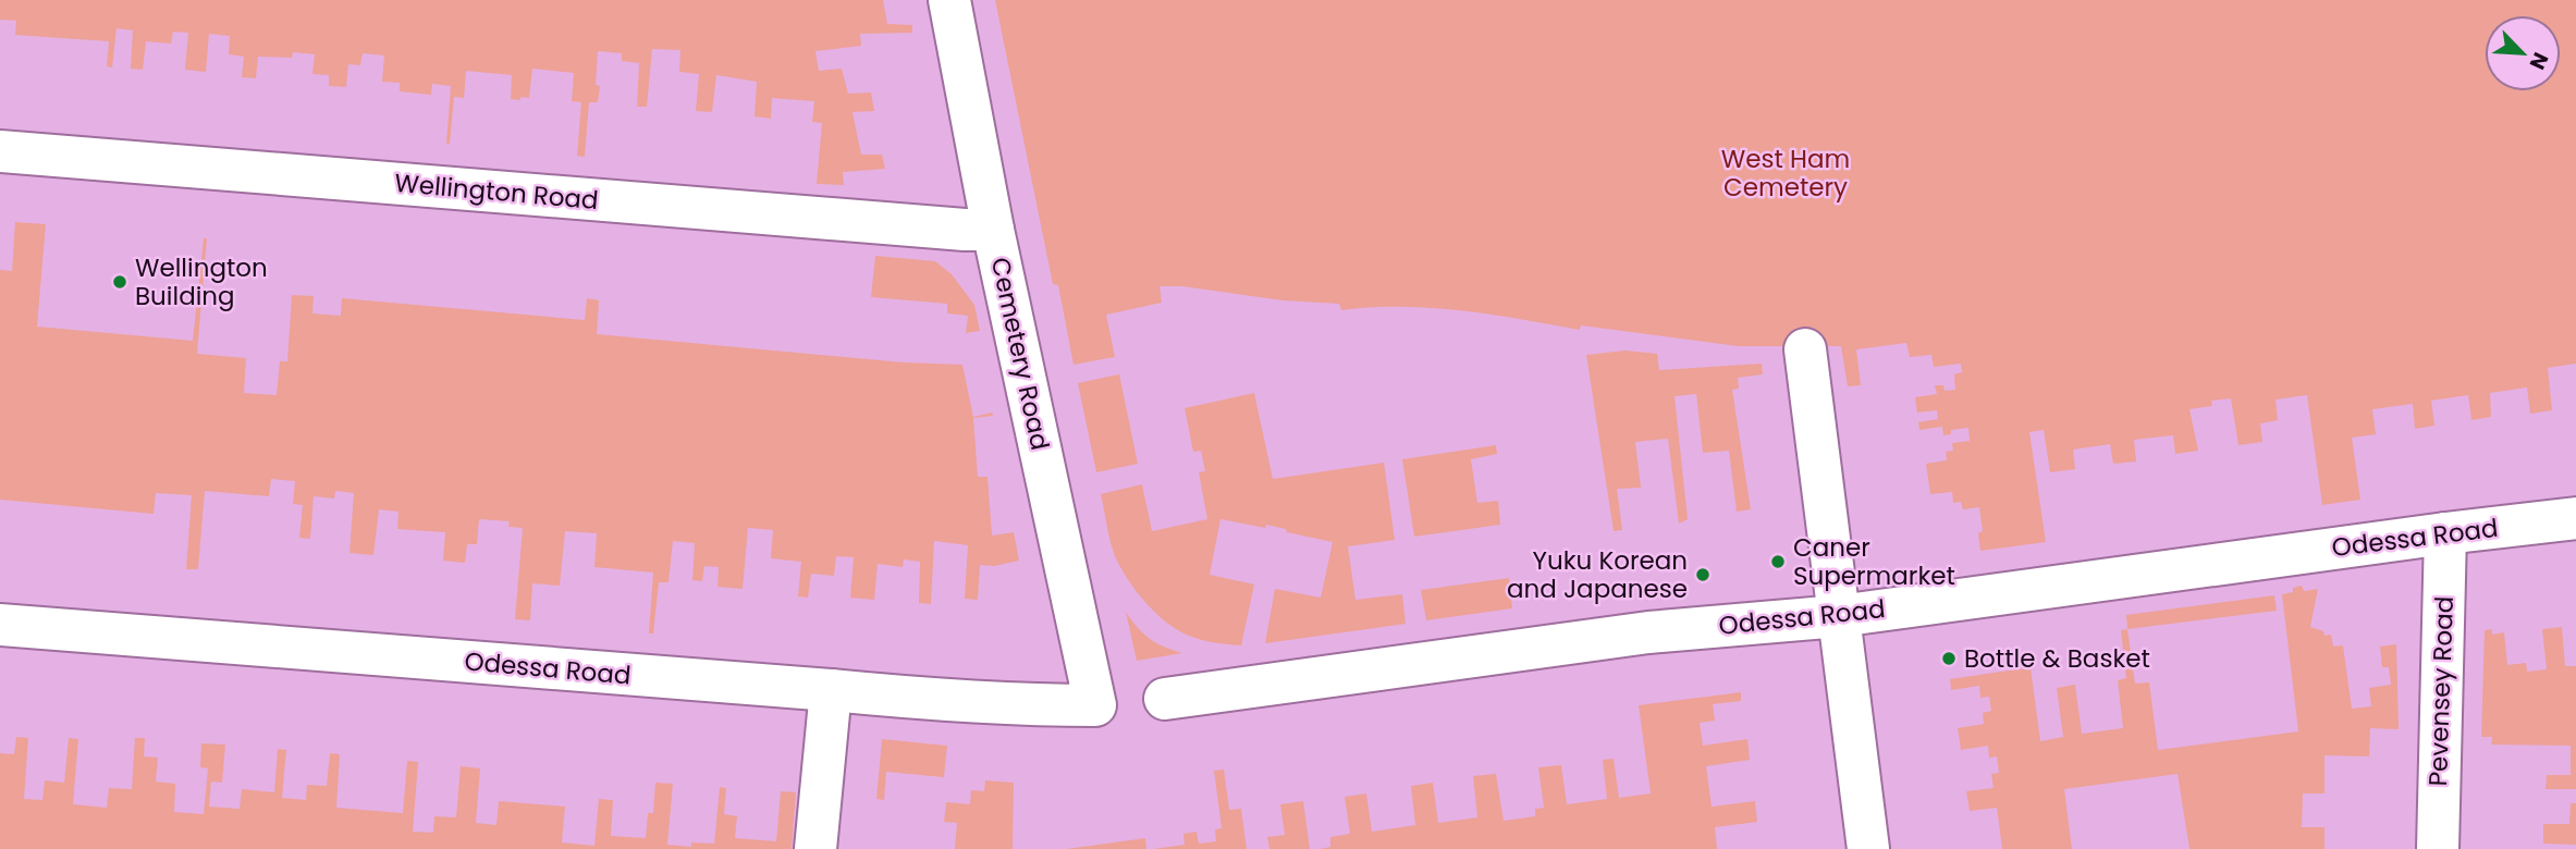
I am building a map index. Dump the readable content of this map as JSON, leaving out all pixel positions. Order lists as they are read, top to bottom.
{
  "streets": {
    "street": [
      "Wellington Road",
      "Cemetery Road",
      "Odessa Road",
      "Pevensey Road"
    ]
  },
  "crossings": [
    ["Wellington Road", "Cemetery Road"],
    ["Cemetery Road", "Odessa Road"],
    ["Odessa Road", "Pevensey Road"]
  ],
  "parks": ["West Ham Cemetery"],
  "places": [
    "Wellington Building",
    "Caner Supermarket",
    "Yuku Korean and Japanese",
    "Bottle & Basket"
  ],
  "north": "bottom right"
}
